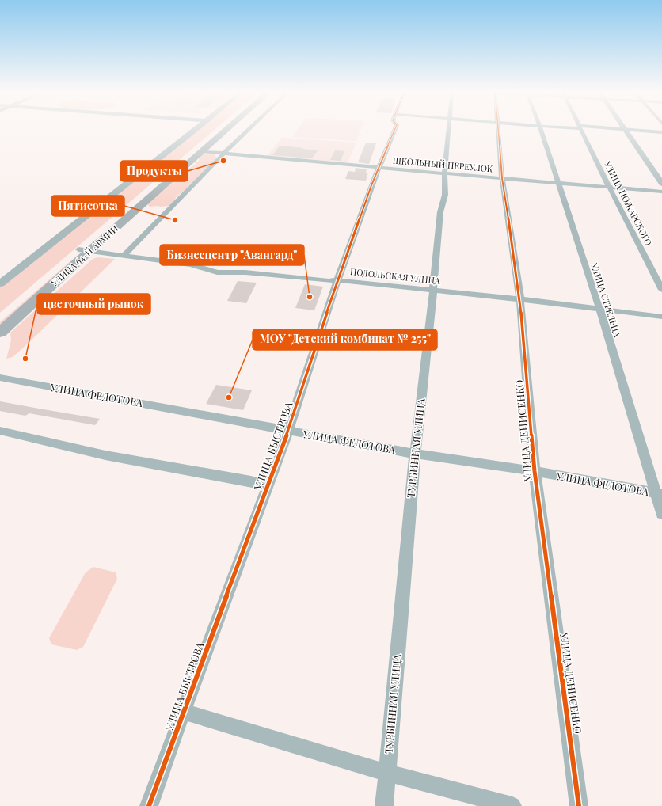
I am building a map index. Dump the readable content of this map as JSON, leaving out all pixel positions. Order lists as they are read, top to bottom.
{
  "streets": {
    "highway": ["УЛИЦА 64-Й АРМИИ"],
    "street": [
      "ШКОЛЬНЫЙ ПЕРЕУЛОК",
      "УЛИЦА ПОЖАРСКОГО",
      "ПОДОЛЬСКАЯ УЛИЦА",
      "УЛИЦА СТРЕЛЬЦА",
      "УЛИЦА ФЕДОТОВА",
      "УЛИЦА ДЕНИСЕНКО",
      "УЛИЦА БЫСТРОВА",
      "ТУРБИННАЯ УЛИЦА"
    ]
  },
  "crossings": [
    ["ШКОЛЬНЫЙ ПЕРЕУЛОК", "УЛИЦА ПОЖАРСКОГО"],
    ["ШКОЛЬНЫЙ ПЕРЕУЛОК", "УЛИЦА 64-Й АРМИИ"],
    ["ШКОЛЬНЫЙ ПЕРЕУЛОК", "УЛИЦА СТРЕЛЬЦА"],
    ["ШКОЛЬНЫЙ ПЕРЕУЛОК", "УЛИЦА ДЕНИСЕНКО"],
    ["ШКОЛЬНЫЙ ПЕРЕУЛОК", "УЛИЦА БЫСТРОВА"],
    ["ШКОЛЬНЫЙ ПЕРЕУЛОК", "ТУРБИННАЯ УЛИЦА"],
    ["УЛИЦА 64-Й АРМИИ", "ПОДОЛЬСКАЯ УЛИЦА"],
    ["ПОДОЛЬСКАЯ УЛИЦА", "УЛИЦА СТРЕЛЬЦА"],
    ["ПОДОЛЬСКАЯ УЛИЦА", "УЛИЦА ДЕНИСЕНКО"],
    ["ПОДОЛЬСКАЯ УЛИЦА", "УЛИЦА БЫСТРОВА"],
    ["ПОДОЛЬСКАЯ УЛИЦА", "ТУРБИННАЯ УЛИЦА"],
    ["УЛИЦА СТРЕЛЬЦА", "УЛИЦА ФЕДОТОВА"],
    ["УЛИЦА ФЕДОТОВА", "УЛИЦА ДЕНИСЕНКО"],
    ["УЛИЦА ФЕДОТОВА", "УЛИЦА БЫСТРОВА"],
    ["УЛИЦА ФЕДОТОВА", "ТУРБИННАЯ УЛИЦА"]
  ],
  "places": [
    "Продукты",
    "Пятисотка",
    "Бизнесцентр \"Авангард\"",
    "цветочный рынок",
    "МОУ \"Детский комбинат № 255\""
  ]
}
